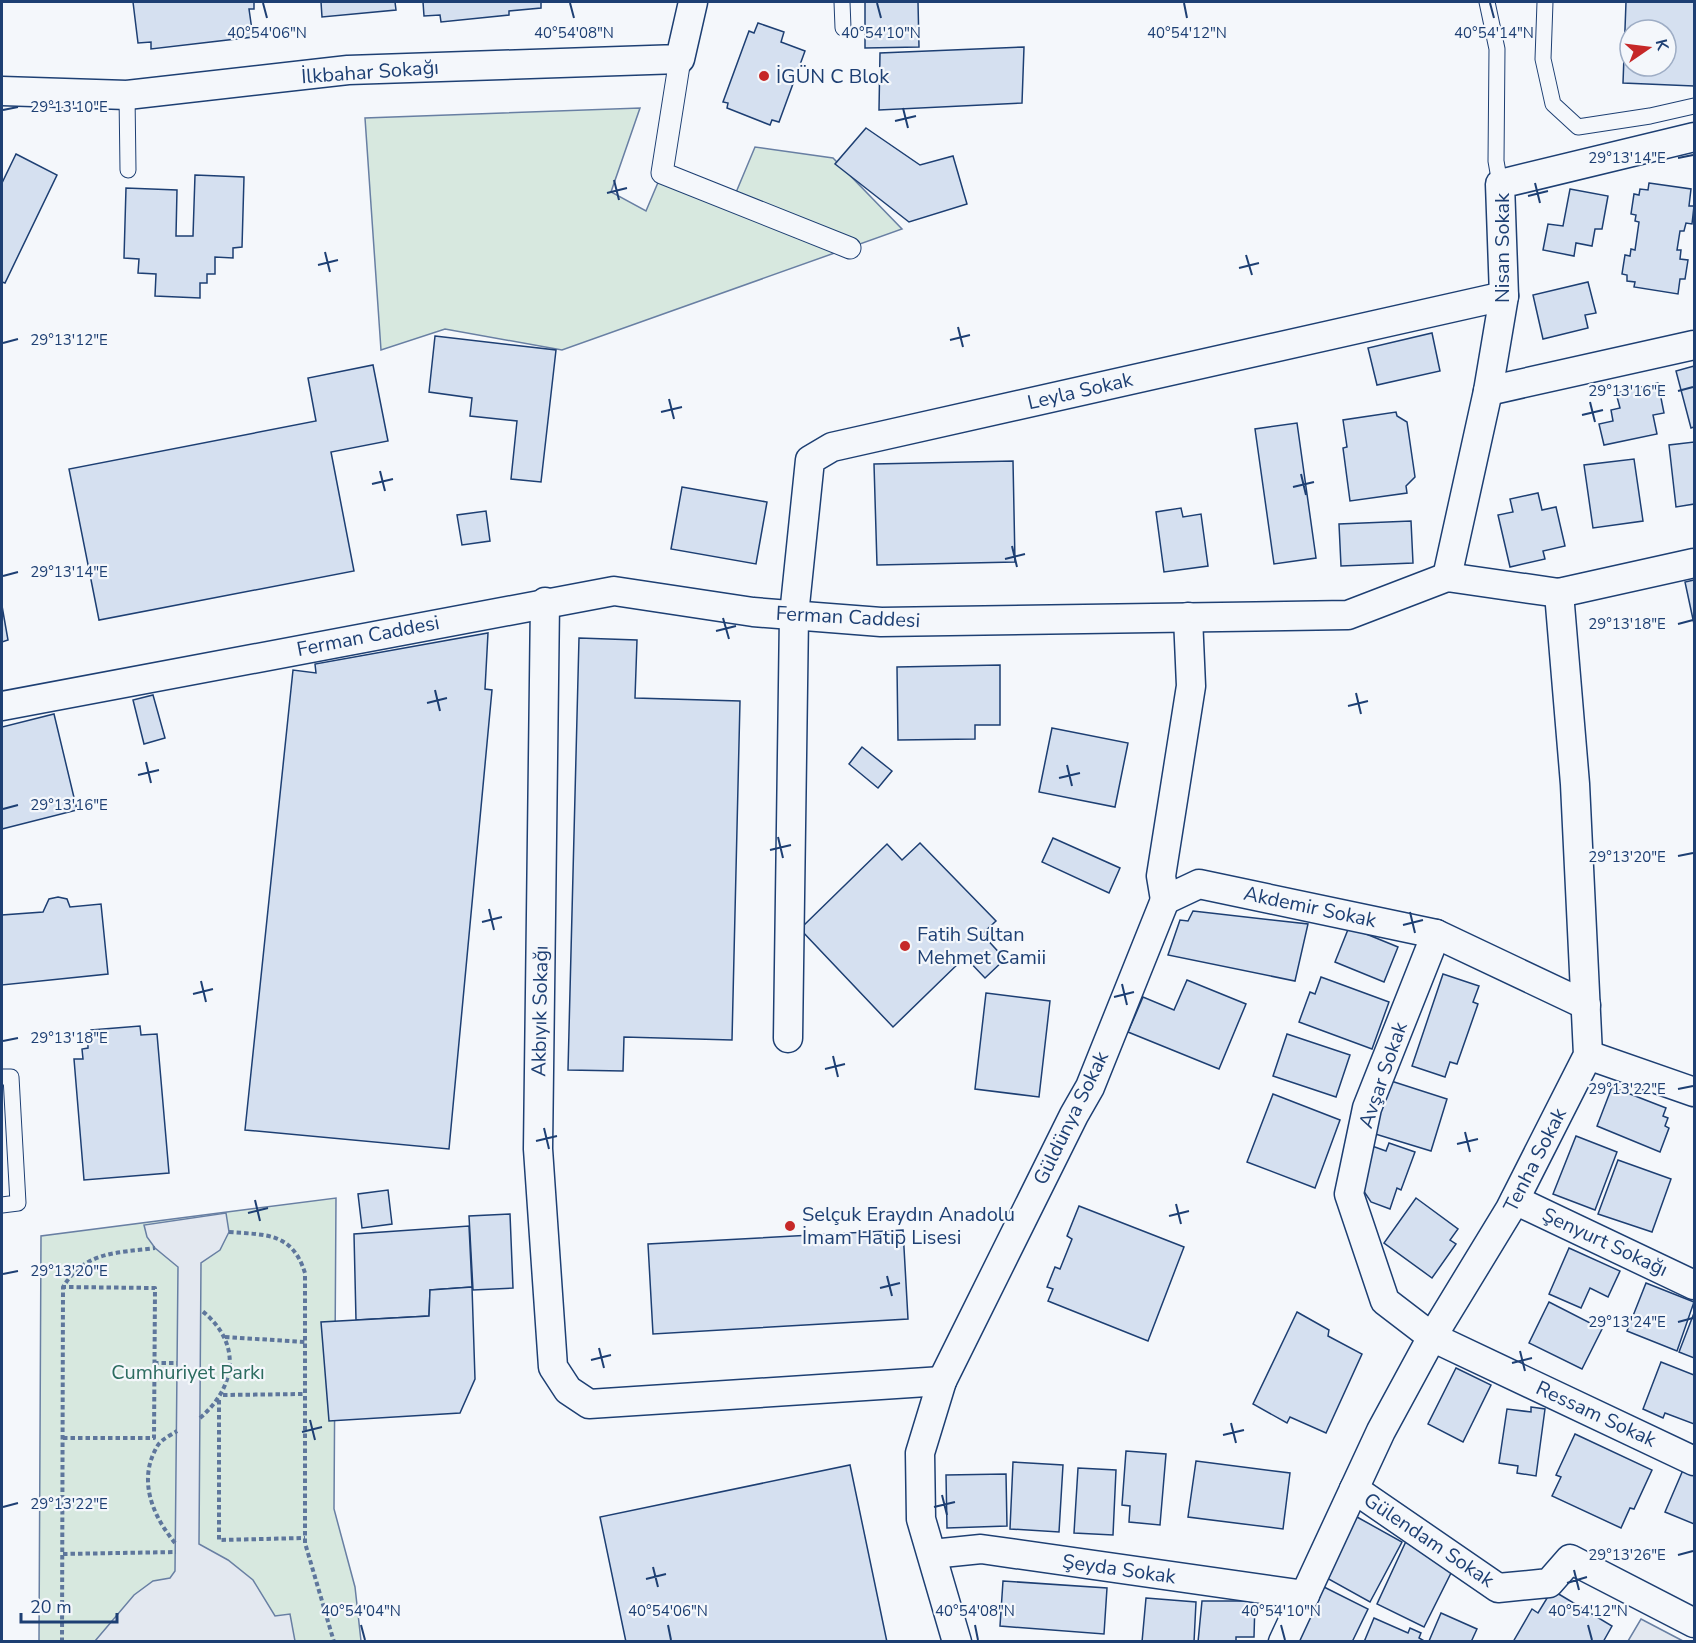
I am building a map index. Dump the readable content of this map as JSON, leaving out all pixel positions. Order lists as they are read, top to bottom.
{
  "streets": {
    "street": [
      "İlkbahar Sokağı",
      "Nisan Sokak",
      "Leyla Sokak",
      "Ferman Caddesi",
      "Akdemir Sokak",
      "Akbıyık Sokağı",
      "Avşar Sokak",
      "Güldünya Sokak",
      "Tenha Sokak",
      "Şenyurt Sokağı",
      "Ressam Sokak",
      "Gülendam Sokak",
      "Şeyda Sokak"
    ]
  },
  "crossings": [
    ["Nisan Sokak", "Leyla Sokak"],
    ["Nisan Sokak", "Ferman Caddesi"],
    ["Leyla Sokak", "Ferman Caddesi"],
    ["Ferman Caddesi", "Akbıyık Sokağı"],
    ["Ferman Caddesi", "Tenha Sokak"],
    ["Akdemir Sokak", "Avşar Sokak"],
    ["Akdemir Sokak", "Güldünya Sokak"],
    ["Akdemir Sokak", "Tenha Sokak"],
    ["Akbıyık Sokağı", "Güldünya Sokak"],
    ["Avşar Sokak", "Tenha Sokak"],
    ["Avşar Sokak", "Ressam Sokak"],
    ["Güldünya Sokak", "Şeyda Sokak"],
    ["Tenha Sokak", "Şenyurt Sokağı"],
    ["Tenha Sokak", "Ressam Sokak"],
    ["Tenha Sokak", "Gülendam Sokak"],
    ["Tenha Sokak", "Şeyda Sokak"]
  ],
  "parks": ["Cumhuriyet Parkı"],
  "places": ["İGÜN C Blok", "Fatih Sultan Mehmet Camii", "Selçuk Eraydın Anadolu İmam Hatip Lisesi"],
  "scale_bar": "20 m",
  "north": "right",
  "coordinates": [
    "40°54'06\"N",
    "40°54'08\"N",
    "40°54'10\"N",
    "40°54'12\"N",
    "40°54'14\"N",
    "29°13'10\"E",
    "29°13'14\"E",
    "29°13'12\"E",
    "29°13'16\"E",
    "29°13'18\"E",
    "29°13'20\"E",
    "29°13'22\"E",
    "29°13'24\"E",
    "29°13'26\"E",
    "40°54'04\"N"
  ]
}
